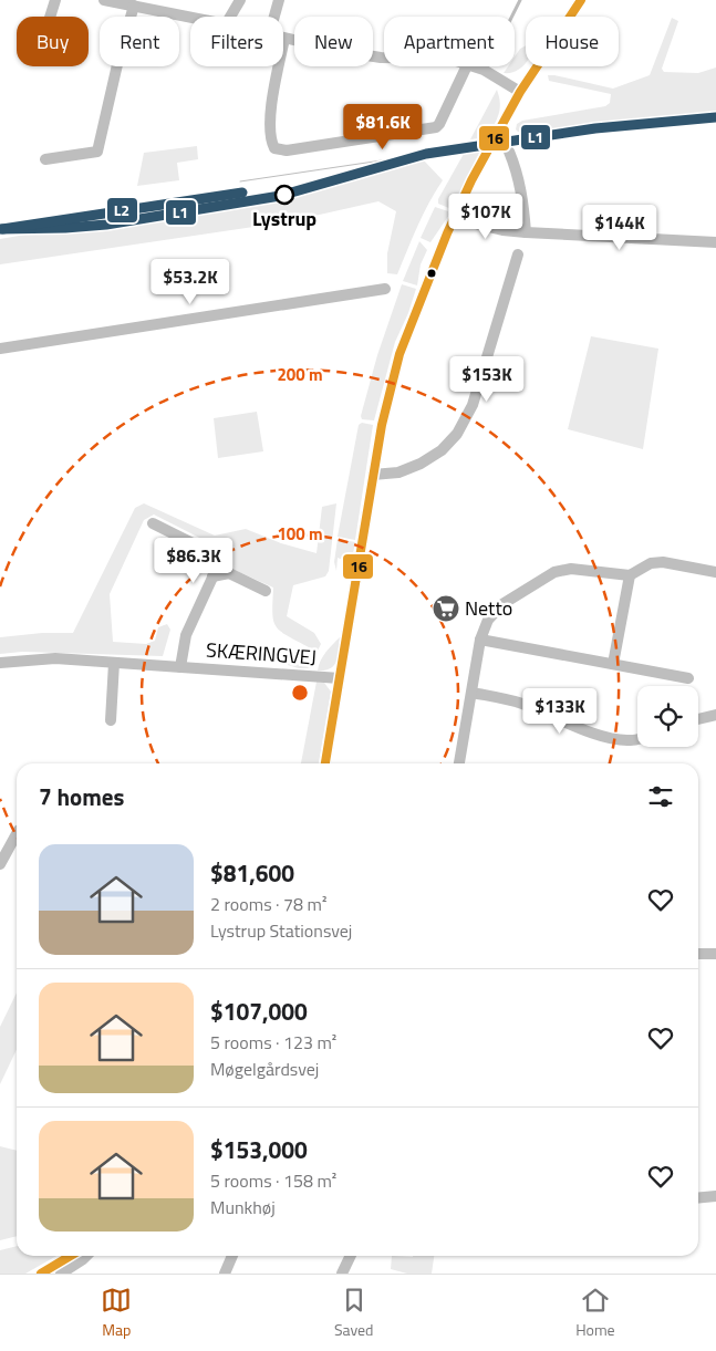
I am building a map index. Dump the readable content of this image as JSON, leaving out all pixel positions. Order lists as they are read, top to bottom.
{
  "streets": {
    "street": ["SKÆRINGVEJ"]
  },
  "places": {
    "other": ["Lystrup"],
    "supermarket": ["Netto"]
  },
  "lines": ["transit line 16", "transit line L1", "transit line L2"],
  "page": {
    "chip": [
      "Buy",
      "Rent",
      "Filters",
      "New",
      "Apartment",
      "House"
    ],
    "price": [
      "$81.6K",
      "$107K",
      "$144K",
      "$53.2K",
      "$153K",
      "$86.3K",
      "$133K"
    ],
    "heading": "7 homes",
    "list": [
      {
        "name": "$81,600",
        "note": "2 rooms · 78 m² · Lystrup Stationsvej"
      },
      {
        "name": "$107,000",
        "note": "5 rooms · 123 m² · Møgelgårdsvej"
      },
      {
        "name": "$153,000",
        "note": "5 rooms · 158 m² · Munkhøj"
      }
    ],
    "tabs": ["Map", "Saved", "Home"]
  },
  "rings": ["200 m", "100 m"]
}
